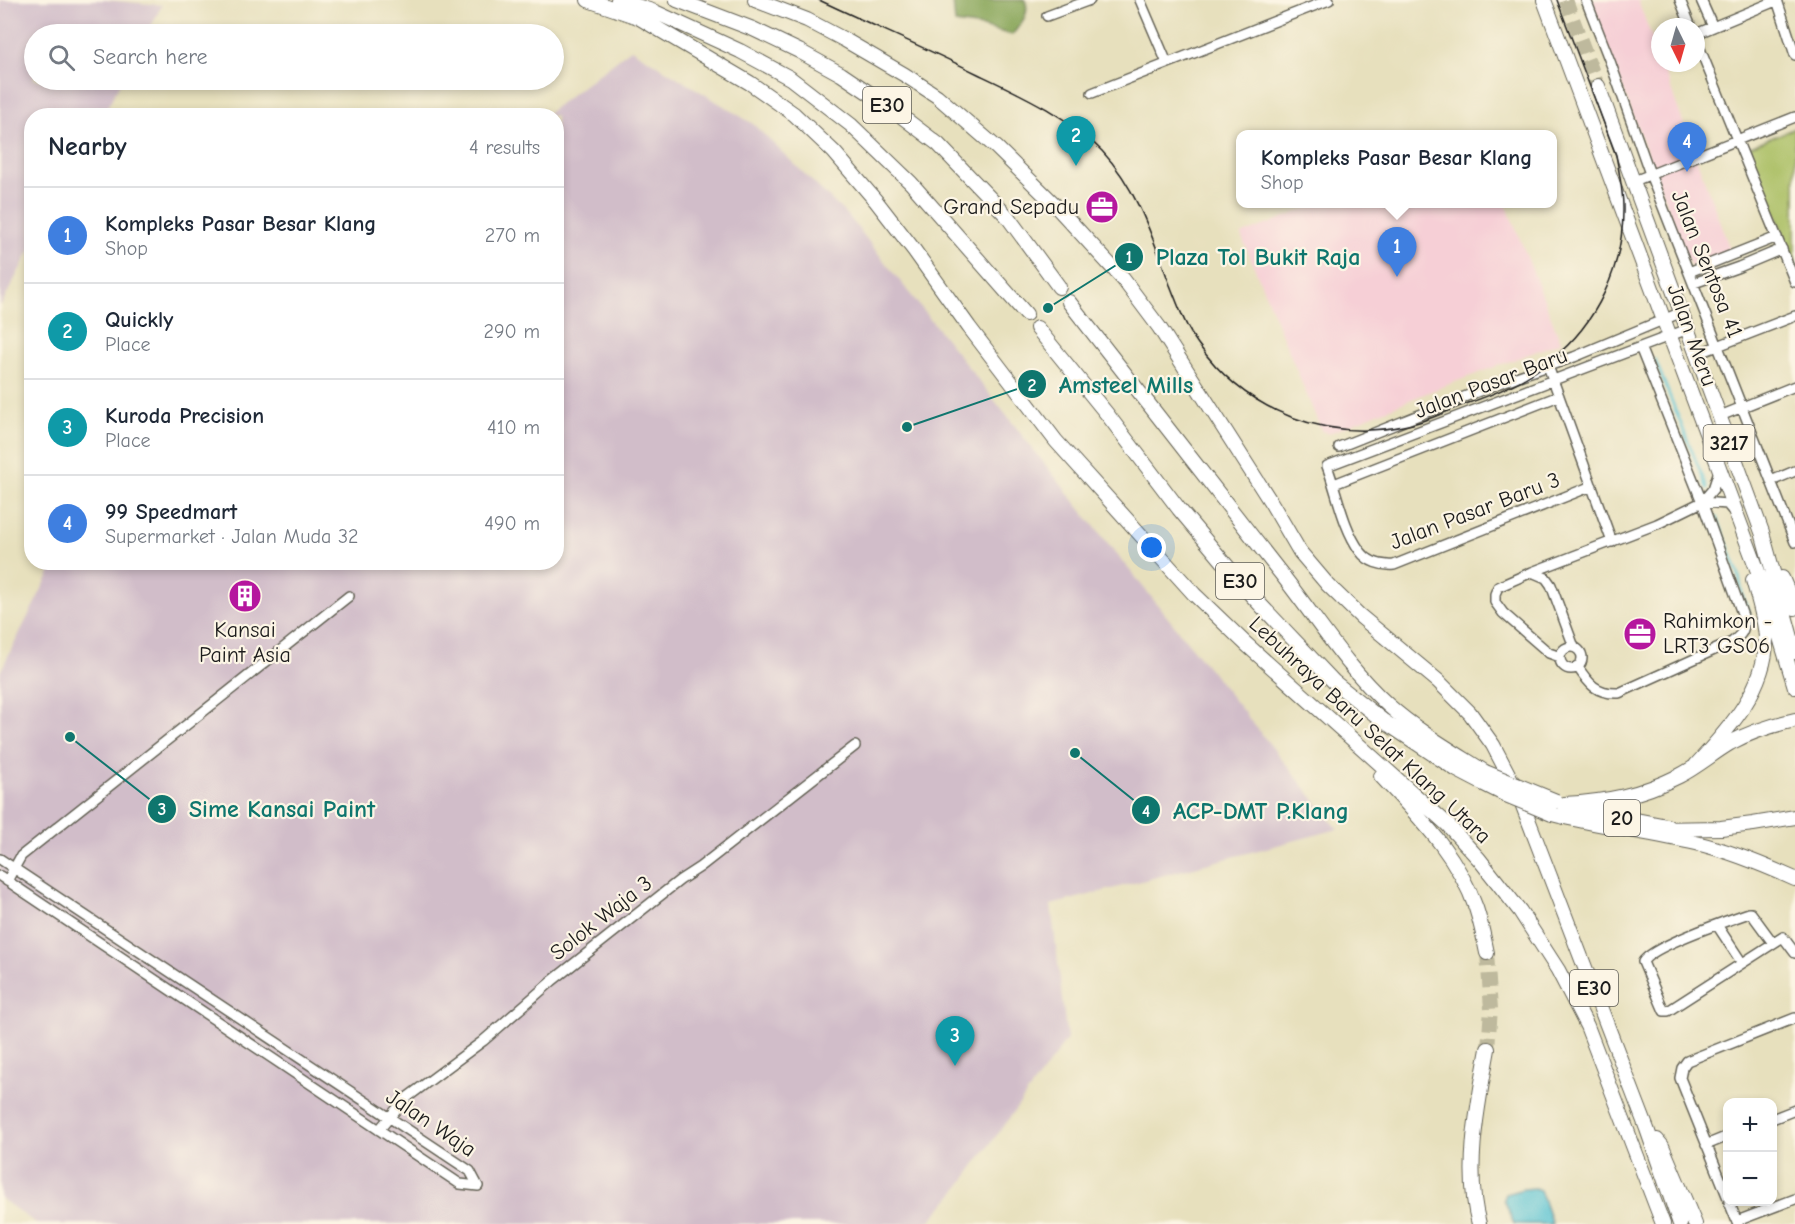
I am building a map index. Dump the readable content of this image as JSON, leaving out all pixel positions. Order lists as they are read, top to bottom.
{
  "streets": {
    "highway": [
      "E30",
      "Jalan Meru",
      "3217",
      "Lebuhraya Baru Selat Klang Utara",
      "20"
    ],
    "street": [
      "Jalan Sentosa 41",
      "Jalan Pasar Baru",
      "Jalan Pasar Baru 3",
      "Solok Waja 3",
      "Jalan Waja"
    ]
  },
  "crossings": [
    ["Jalan Meru", "Jalan Pasar Baru"],
    ["Jalan Pasar Baru", "Jalan Pasar Baru 3"],
    ["Lebuhraya Baru Selat Klang Utara", "20"],
    ["Solok Waja 3", "Jalan Waja"]
  ],
  "places": {
    "office": ["Grand Sepadu", "Rahimkon - LRT3 GS06"],
    "other": [
      "Plaza Tol Bukit Raja",
      "Amsteel Mills",
      "Sime Kansai Paint",
      "ACP-DMT P.Klang"
    ],
    "building": ["Kansai Paint Asia"]
  },
  "north": "bottom",
  "page": {
    "search": "Search here",
    "heading": ["Nearby", "4 results"],
    "pins": [
      "2",
      "4",
      "1",
      "3"
    ],
    "popup": ["Kompleks Pasar Besar Klang", "Shop"],
    "list": [
      {
        "mark": "1",
        "name": "Kompleks Pasar Besar Klang",
        "note": "Shop",
        "value": "270 m"
      },
      {
        "mark": "2",
        "name": "Quickly",
        "note": "Place",
        "value": "290 m"
      },
      {
        "mark": "3",
        "name": "Kuroda Precision",
        "note": "Place",
        "value": "410 m"
      },
      {
        "mark": "4",
        "name": "99 Speedmart",
        "note": "Supermarket · Jalan Muda 32",
        "value": "490 m"
      }
    ],
    "map_buttons": ["+", "−"]
  }
}
